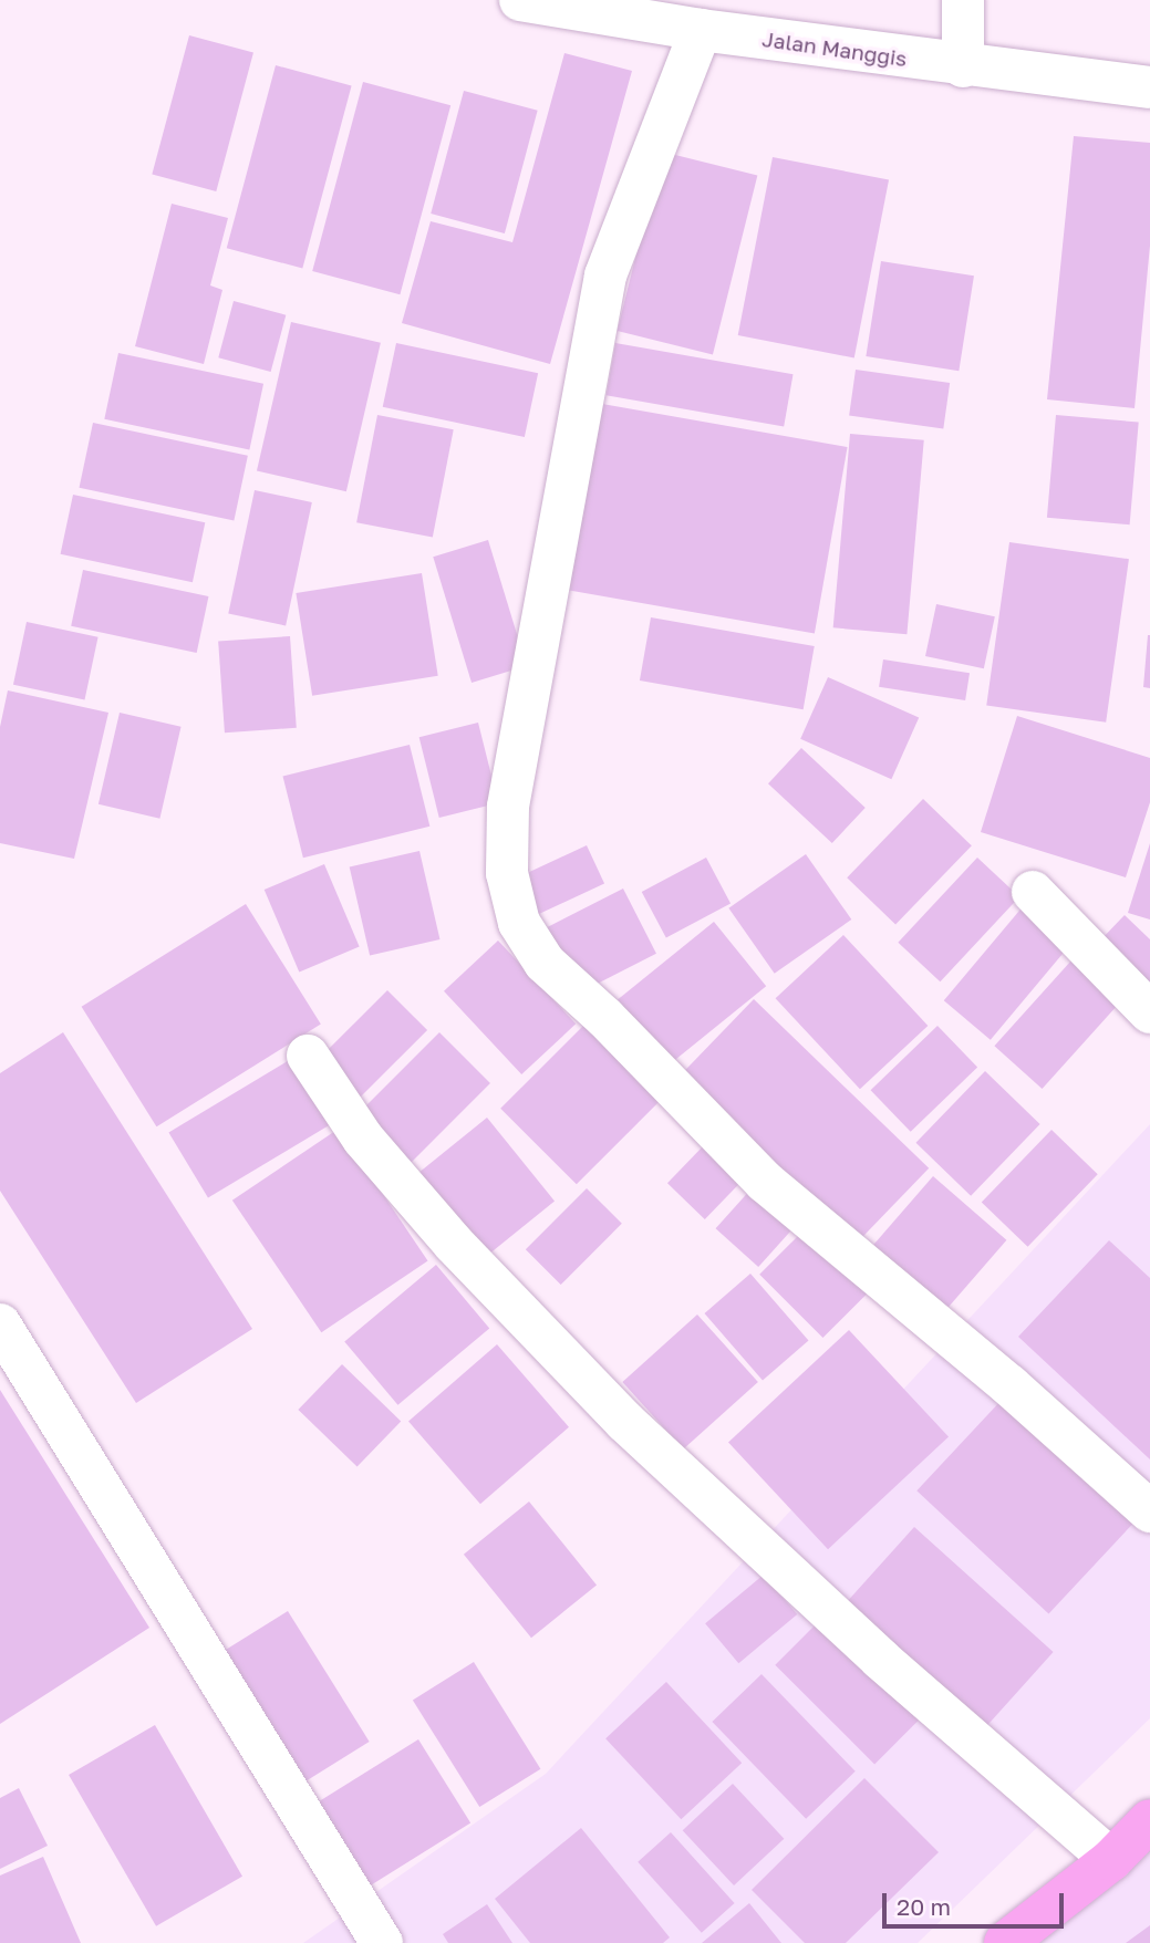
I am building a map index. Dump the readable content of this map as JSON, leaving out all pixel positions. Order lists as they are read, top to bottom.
{
  "streets": {
    "street": ["Jalan Manggis"]
  },
  "scale_bar": "20 m"
}
